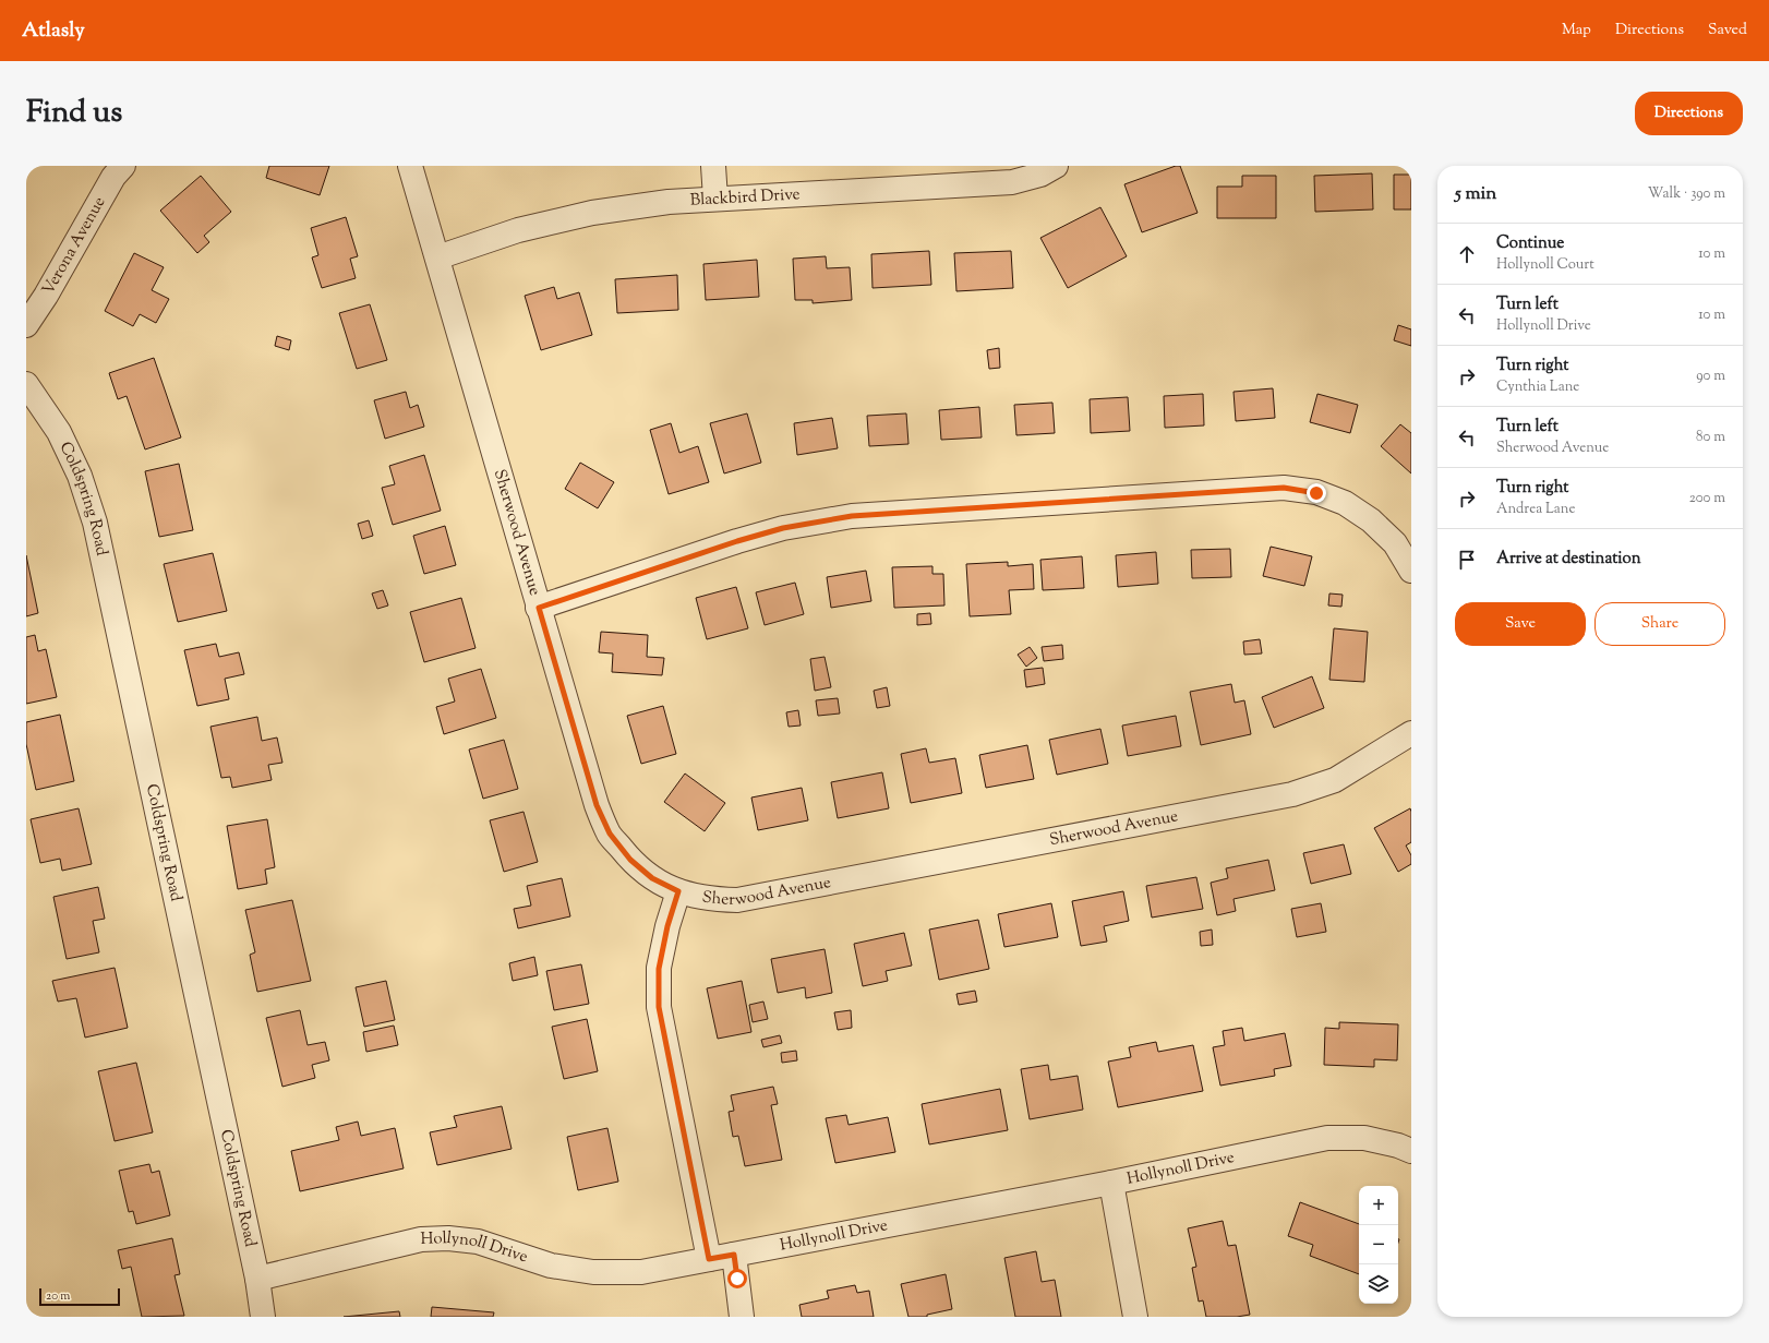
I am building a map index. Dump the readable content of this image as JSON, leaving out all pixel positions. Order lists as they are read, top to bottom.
{
  "streets": {
    "street": [
      "Blackbird Drive",
      "Verona Avenue",
      "Coldspring Road",
      "Sherwood Avenue",
      "Hollynoll Drive"
    ]
  },
  "crossings": [
    ["Blackbird Drive", "Sherwood Avenue"],
    ["Coldspring Road", "Hollynoll Drive"]
  ],
  "scale_bar": "20 m",
  "page": {
    "header": "Atlasly",
    "nav": ["Map", "Directions", "Saved"],
    "title": "Find us",
    "buttons": [
      "Directions",
      ["Save", "Share"]
    ],
    "heading": ["5 min", "Walk · 390 m"],
    "list": [
      ["Continue", "Hollynoll Court", "10 m"],
      ["Turn left", "Hollynoll Drive", "10 m"],
      ["Turn right", "Cynthia Lane", "90 m"],
      ["Turn left", "Sherwood Avenue", "80 m"],
      ["Turn right", "Andrea Lane", "200 m"],
      "Arrive at destination"
    ],
    "map_buttons": ["+", "−"],
    "scale": "20 m"
  }
}
